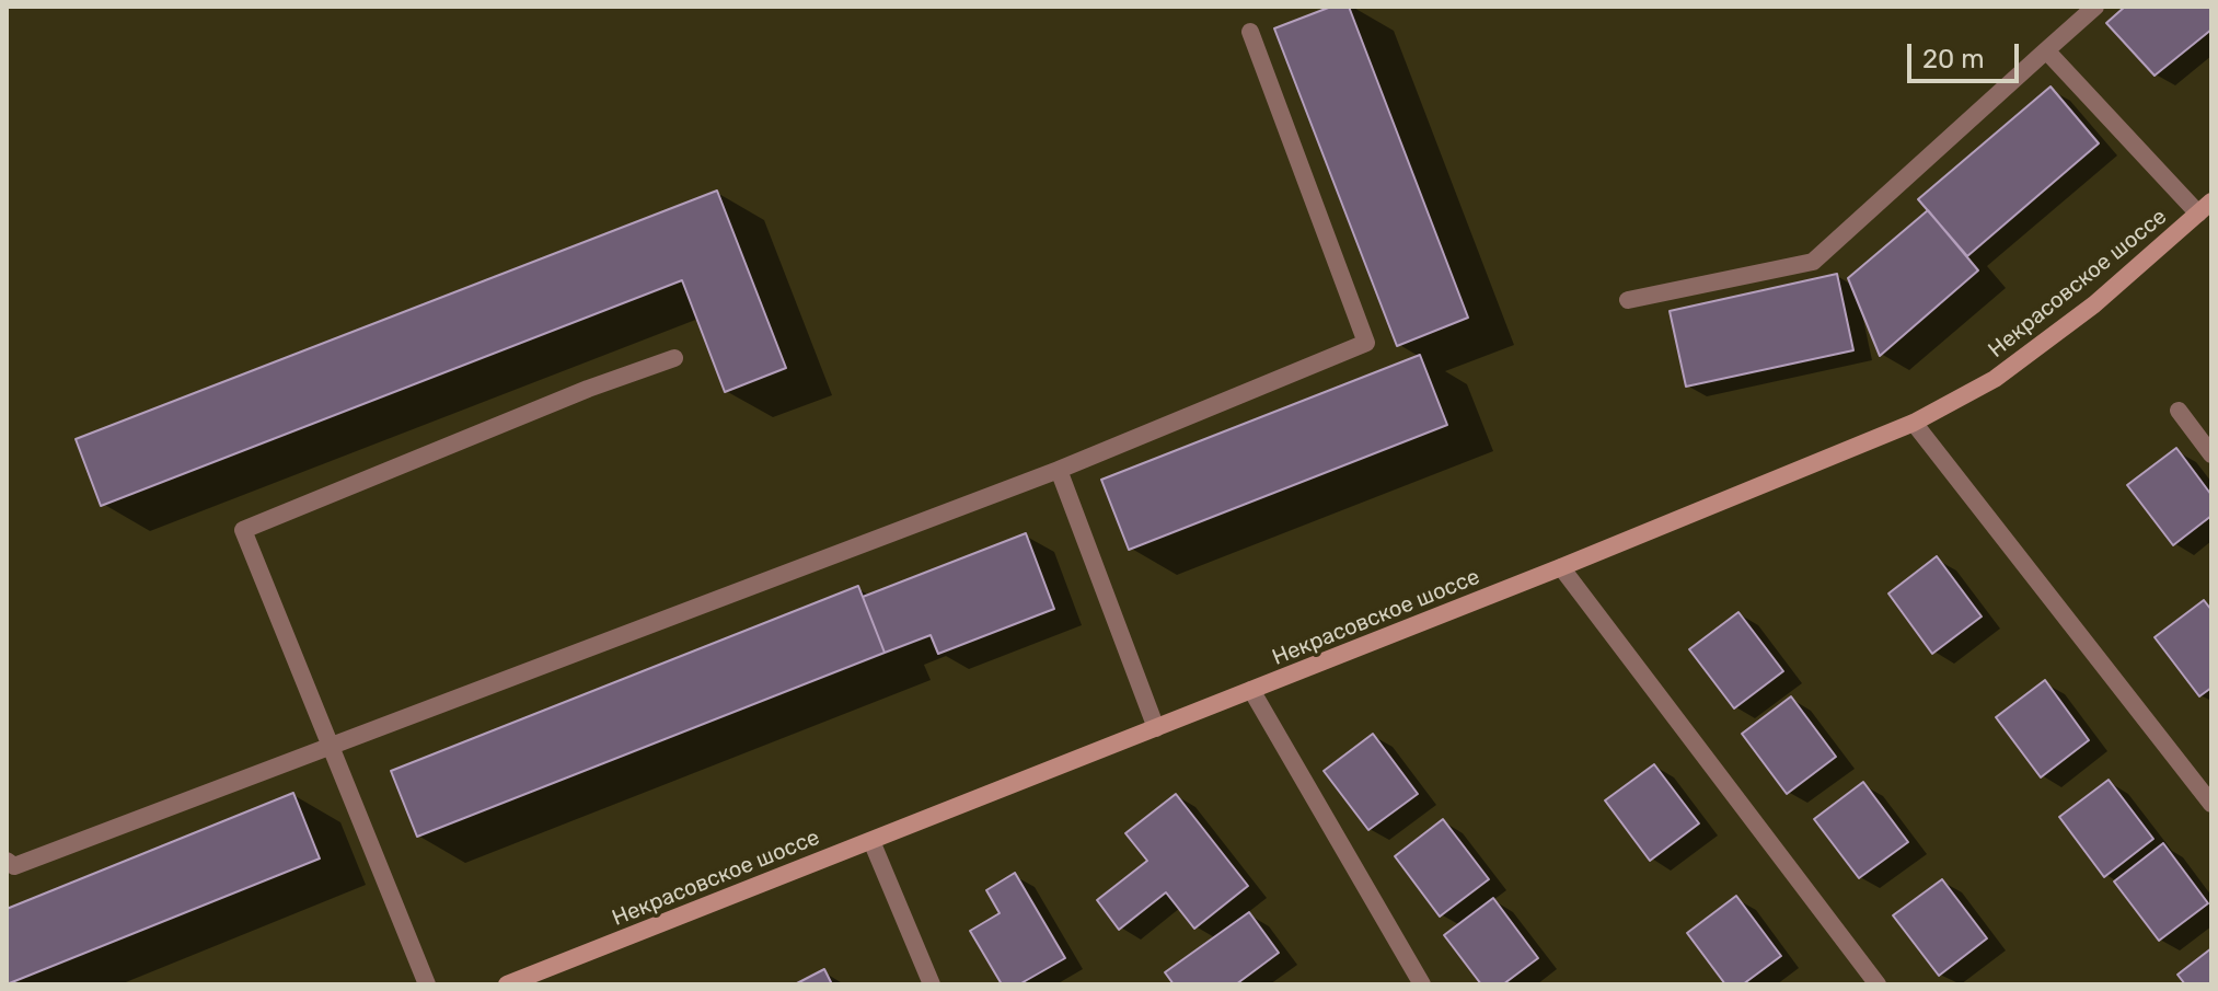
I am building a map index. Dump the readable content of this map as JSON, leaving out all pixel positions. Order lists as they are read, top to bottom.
{
  "streets": {
    "main road": ["Некрасовское шоссе"]
  },
  "scale_bar": "20 m"
}
